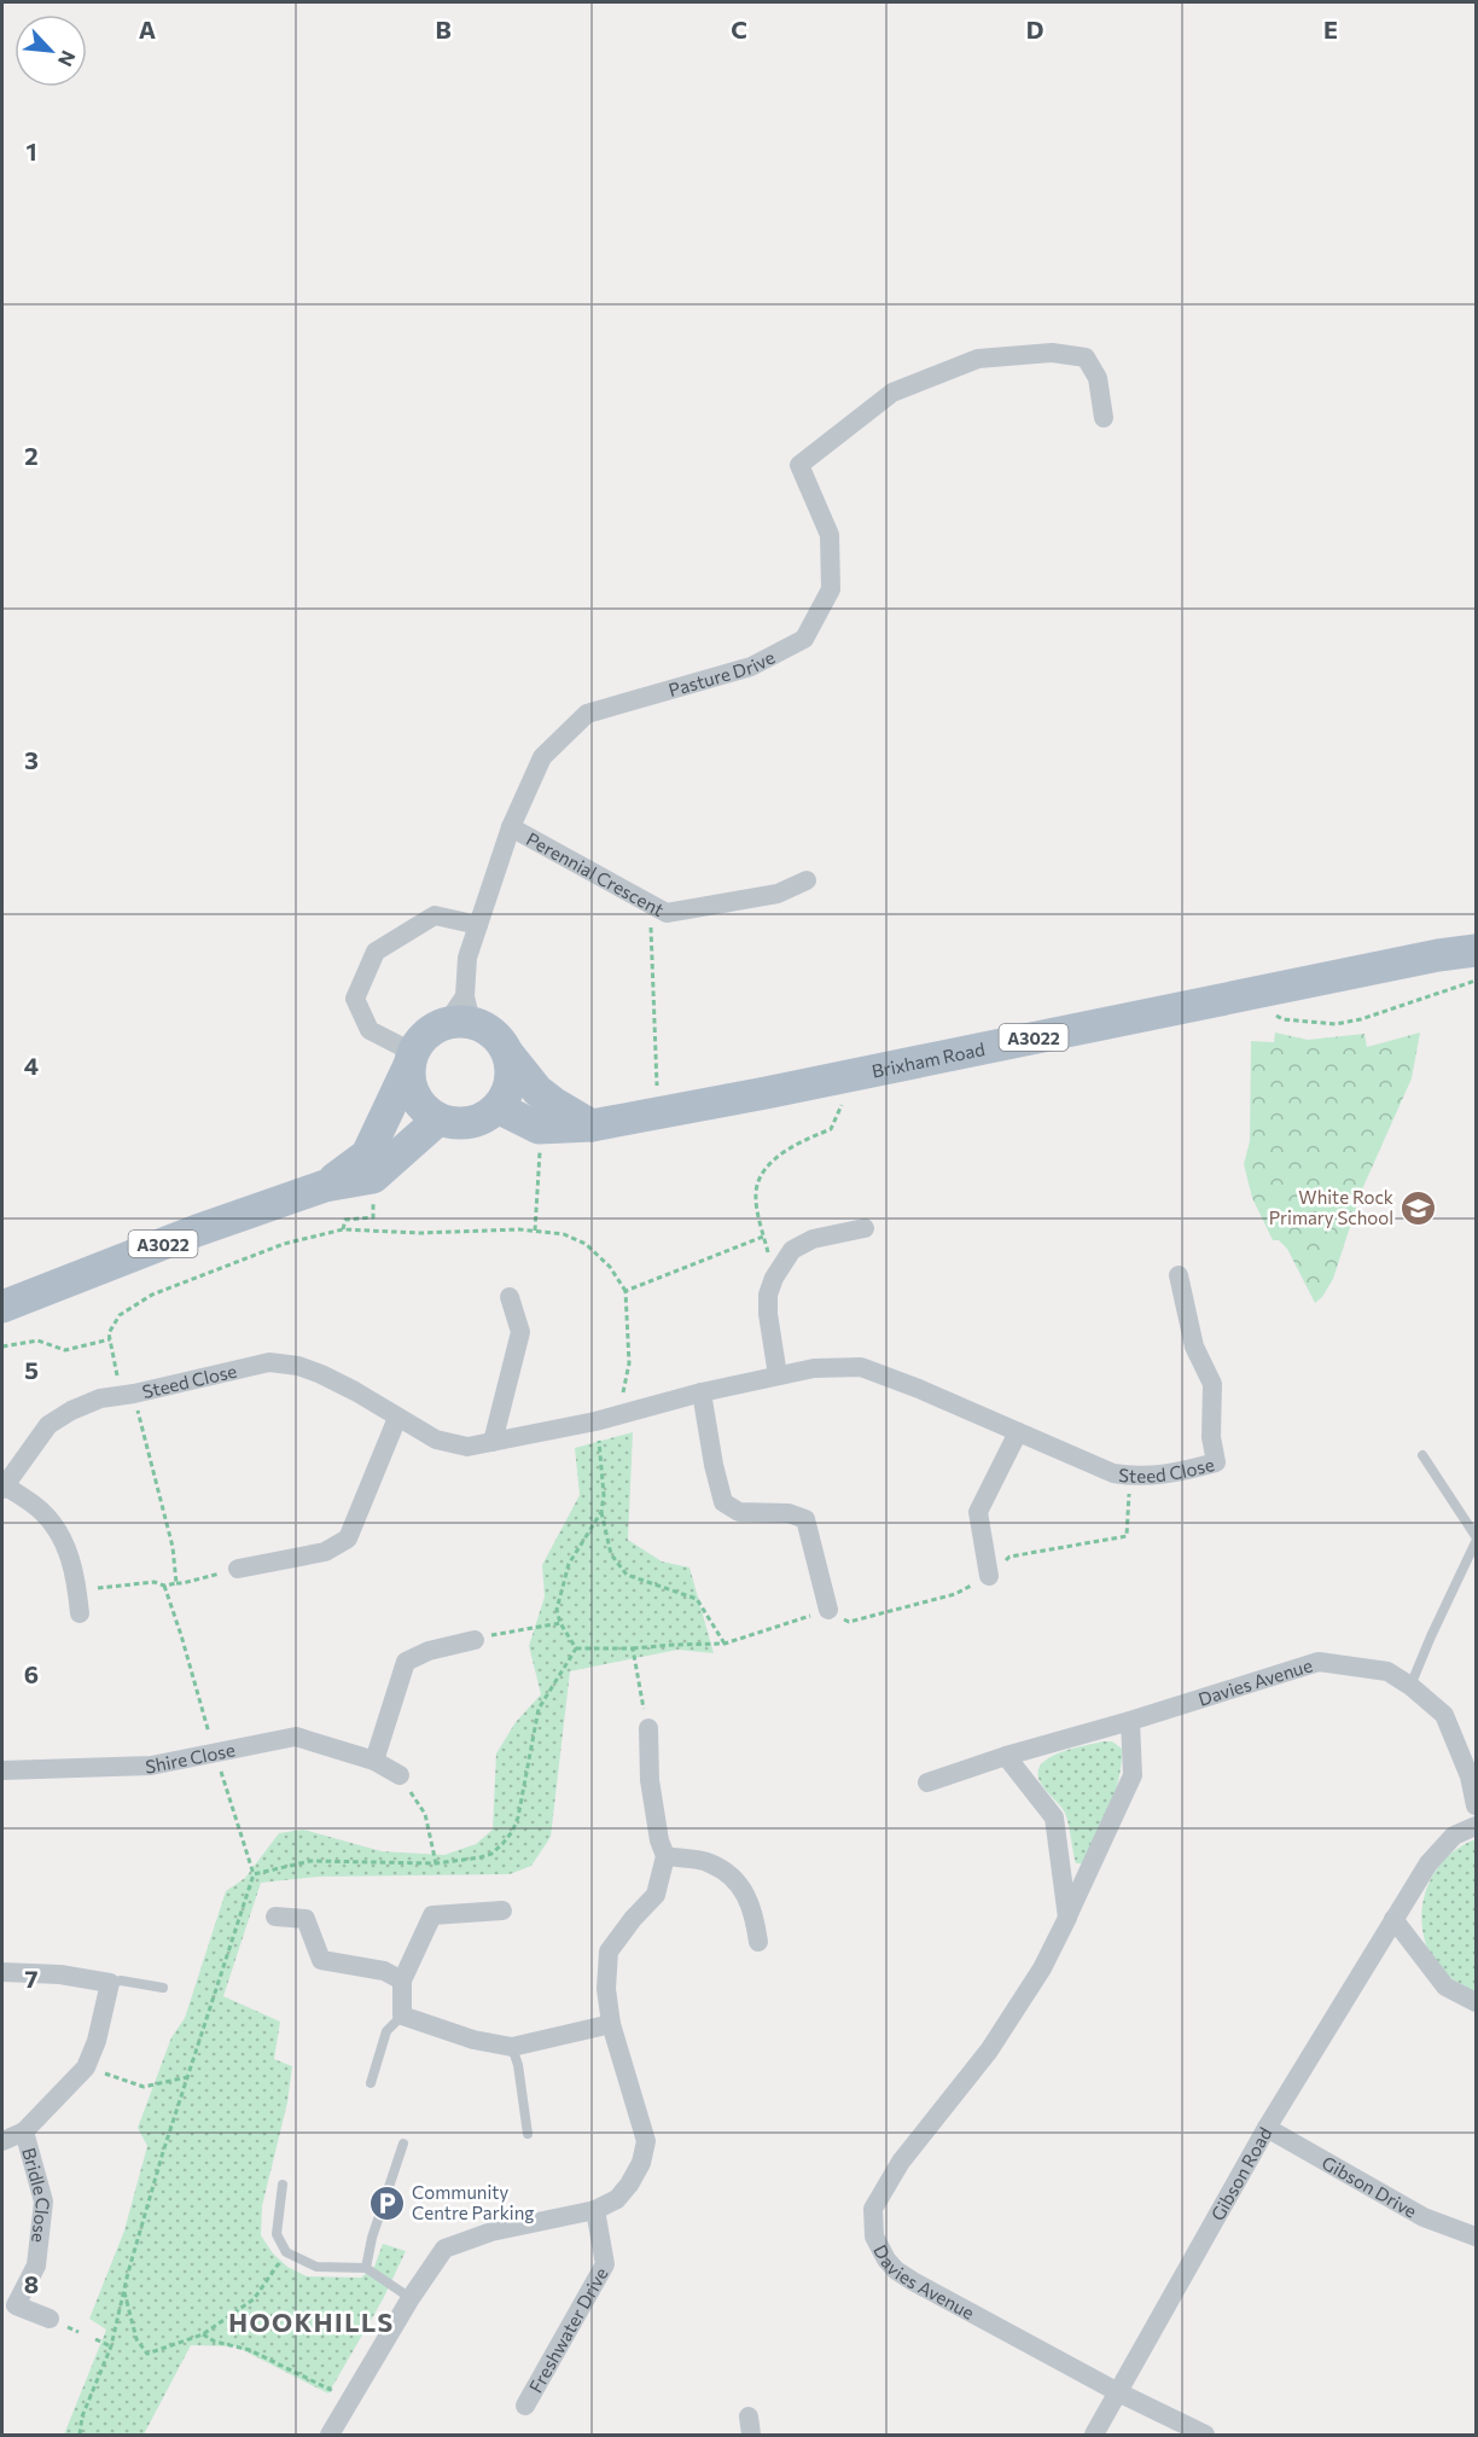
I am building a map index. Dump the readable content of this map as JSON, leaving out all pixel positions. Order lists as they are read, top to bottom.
{
  "streets": {
    "main road": ["A3022", "Brixham Road"],
    "street": [
      "Pasture Drive",
      "Perennial Crescent",
      "Steed Close",
      "Davies Avenue",
      "Shire Close",
      "Gibson Road",
      "Gibson Drive",
      "Bridle Close",
      "Freshwater Drive"
    ]
  },
  "crossings": [
    ["Pasture Drive", "Perennial Crescent"],
    ["Pasture Drive", "A3022"],
    ["Pasture Drive", "Brixham Road"],
    ["A3022", "Brixham Road"],
    ["Davies Avenue", "Gibson Road"],
    ["Gibson Road", "Gibson Drive"]
  ],
  "districts": ["HOOKHILLS"],
  "places": {
    "school or university": ["White Rock Primary School"],
    "parking": ["Community Centre Parking"]
  },
  "north": "bottom right",
  "grid": {
    "columns": [
      "A",
      "B",
      "C",
      "D",
      "E"
    ],
    "rows": [
      "1",
      "2",
      "3",
      "4",
      "5",
      "6",
      "7",
      "8"
    ]
  }
}
